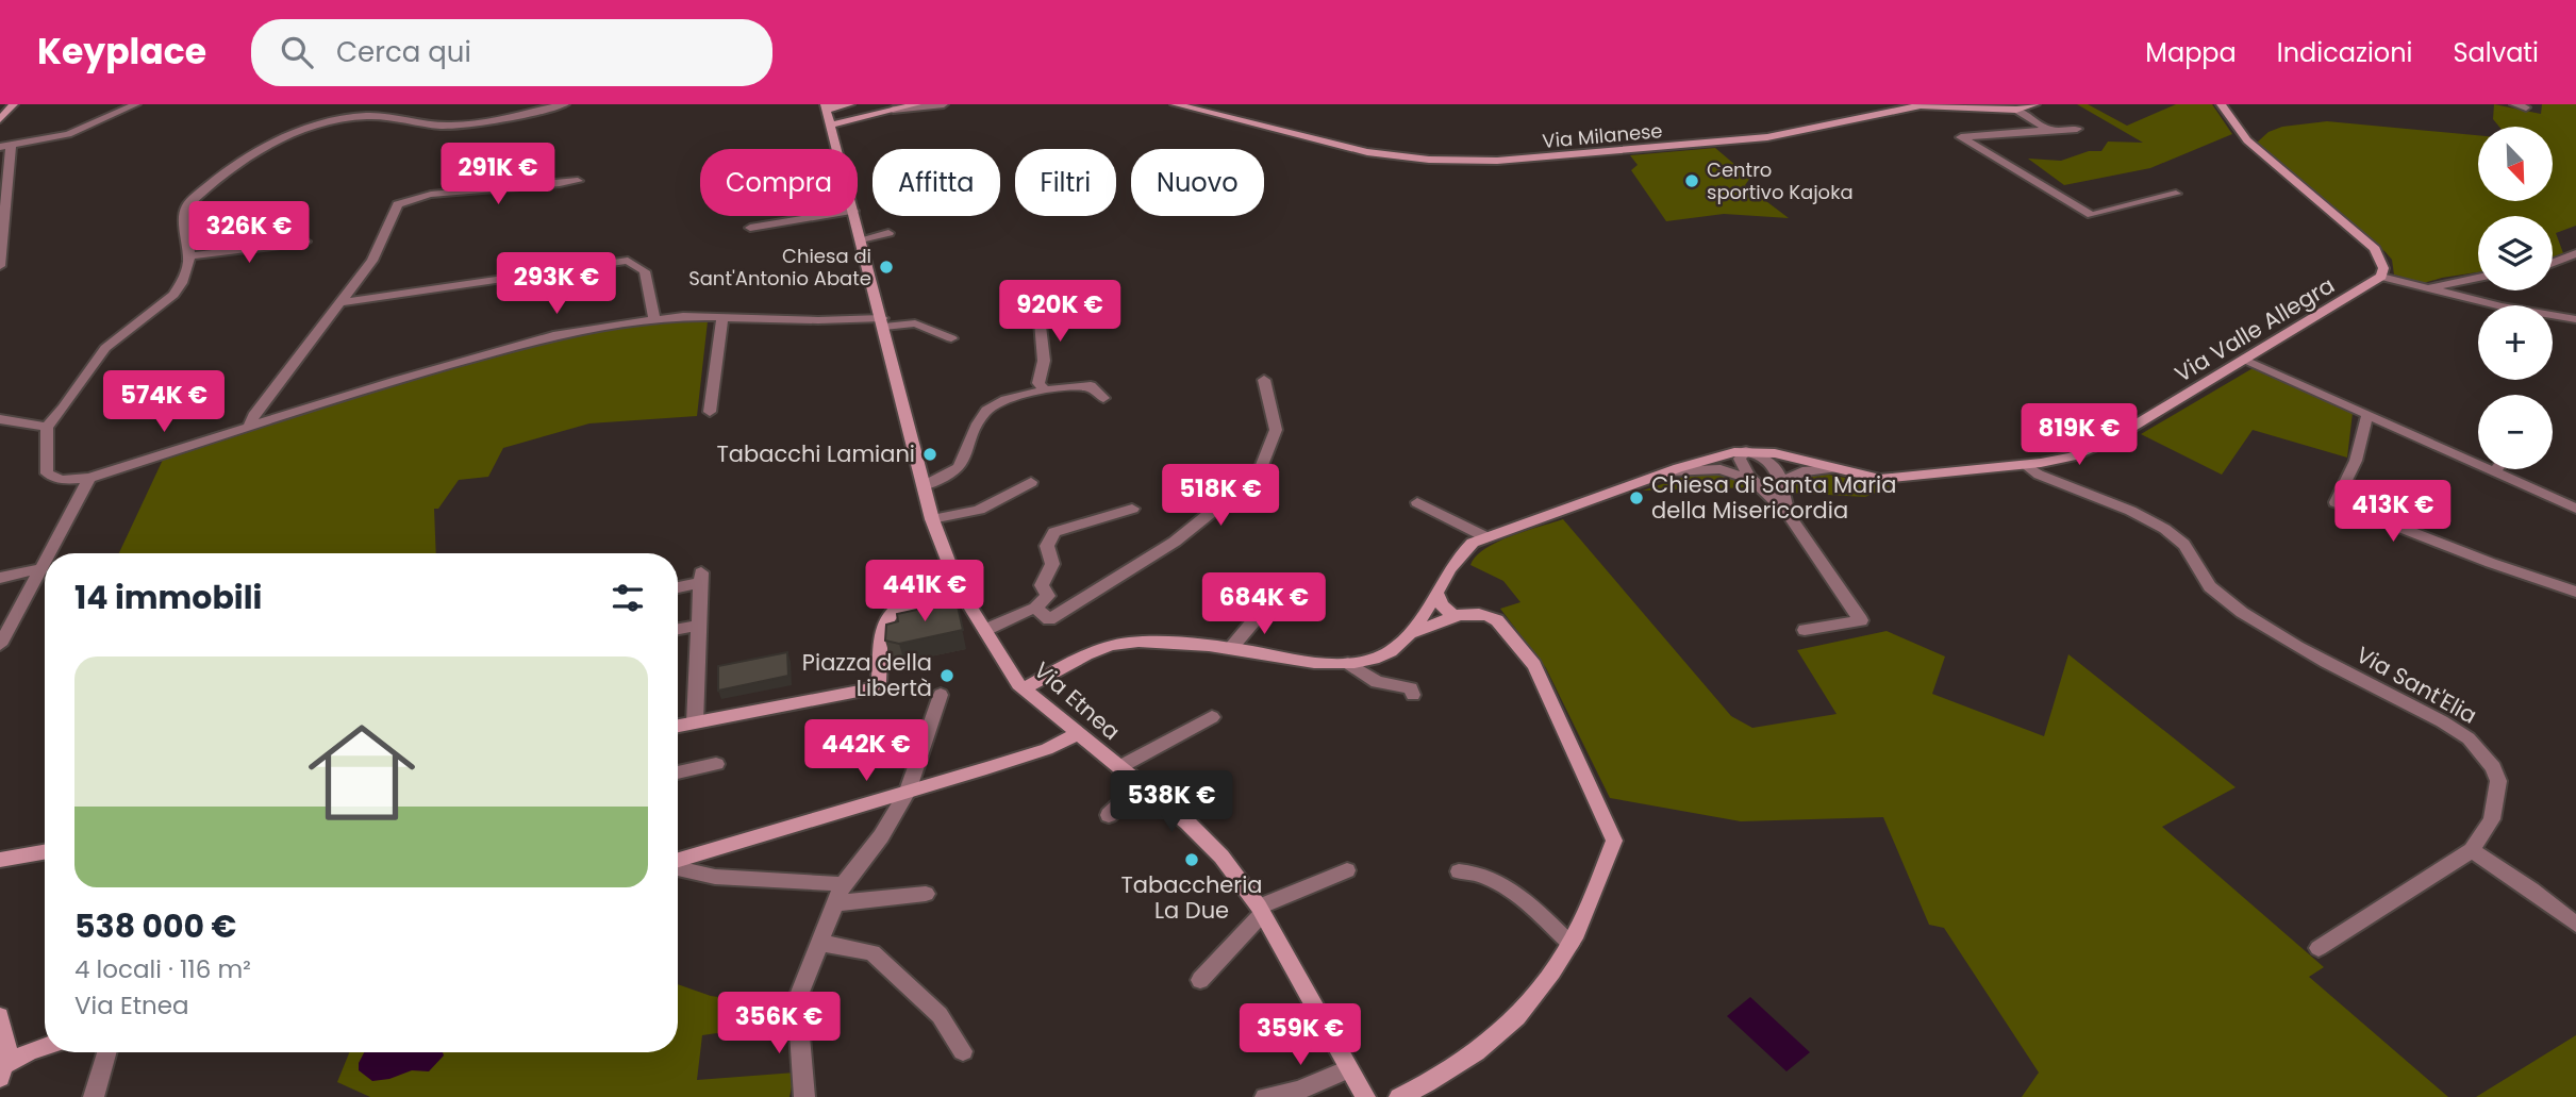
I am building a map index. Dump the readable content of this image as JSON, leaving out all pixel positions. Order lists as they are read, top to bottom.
{
  "streets": {
    "main road": ["Via Milanese", "Via Valle Allegra", "Via Etnea"],
    "street": ["Via Sant'Elia"]
  },
  "places": [
    "Centro sportivo Kajoka",
    "Chiesa di Sant'Antonio Abate",
    "Tabacchi Lamiani",
    "Chiesa di Santa Maria della Misericordia",
    "Piazza della Libertà",
    "Tabaccheria La Due"
  ],
  "north": "bottom right",
  "page": {
    "header": "Keyplace",
    "search": "Cerca qui",
    "nav": ["Mappa", "Indicazioni", "Salvati"],
    "map_buttons": ["+", "−"],
    "price": [
      "291K €",
      "326K €",
      "293K €",
      "920K €",
      "574K €",
      "819K €",
      "518K €",
      "413K €",
      "441K €",
      "684K €",
      "442K €",
      "538K €",
      "356K €",
      "359K €"
    ],
    "chip": [
      "Compra",
      "Affitta",
      "Filtri",
      "Nuovo"
    ],
    "heading": "14 immobili",
    "list": [
      {
        "name": "538 000 €",
        "note": "4 locali · 116 m² · Via Etnea"
      }
    ]
  }
}
